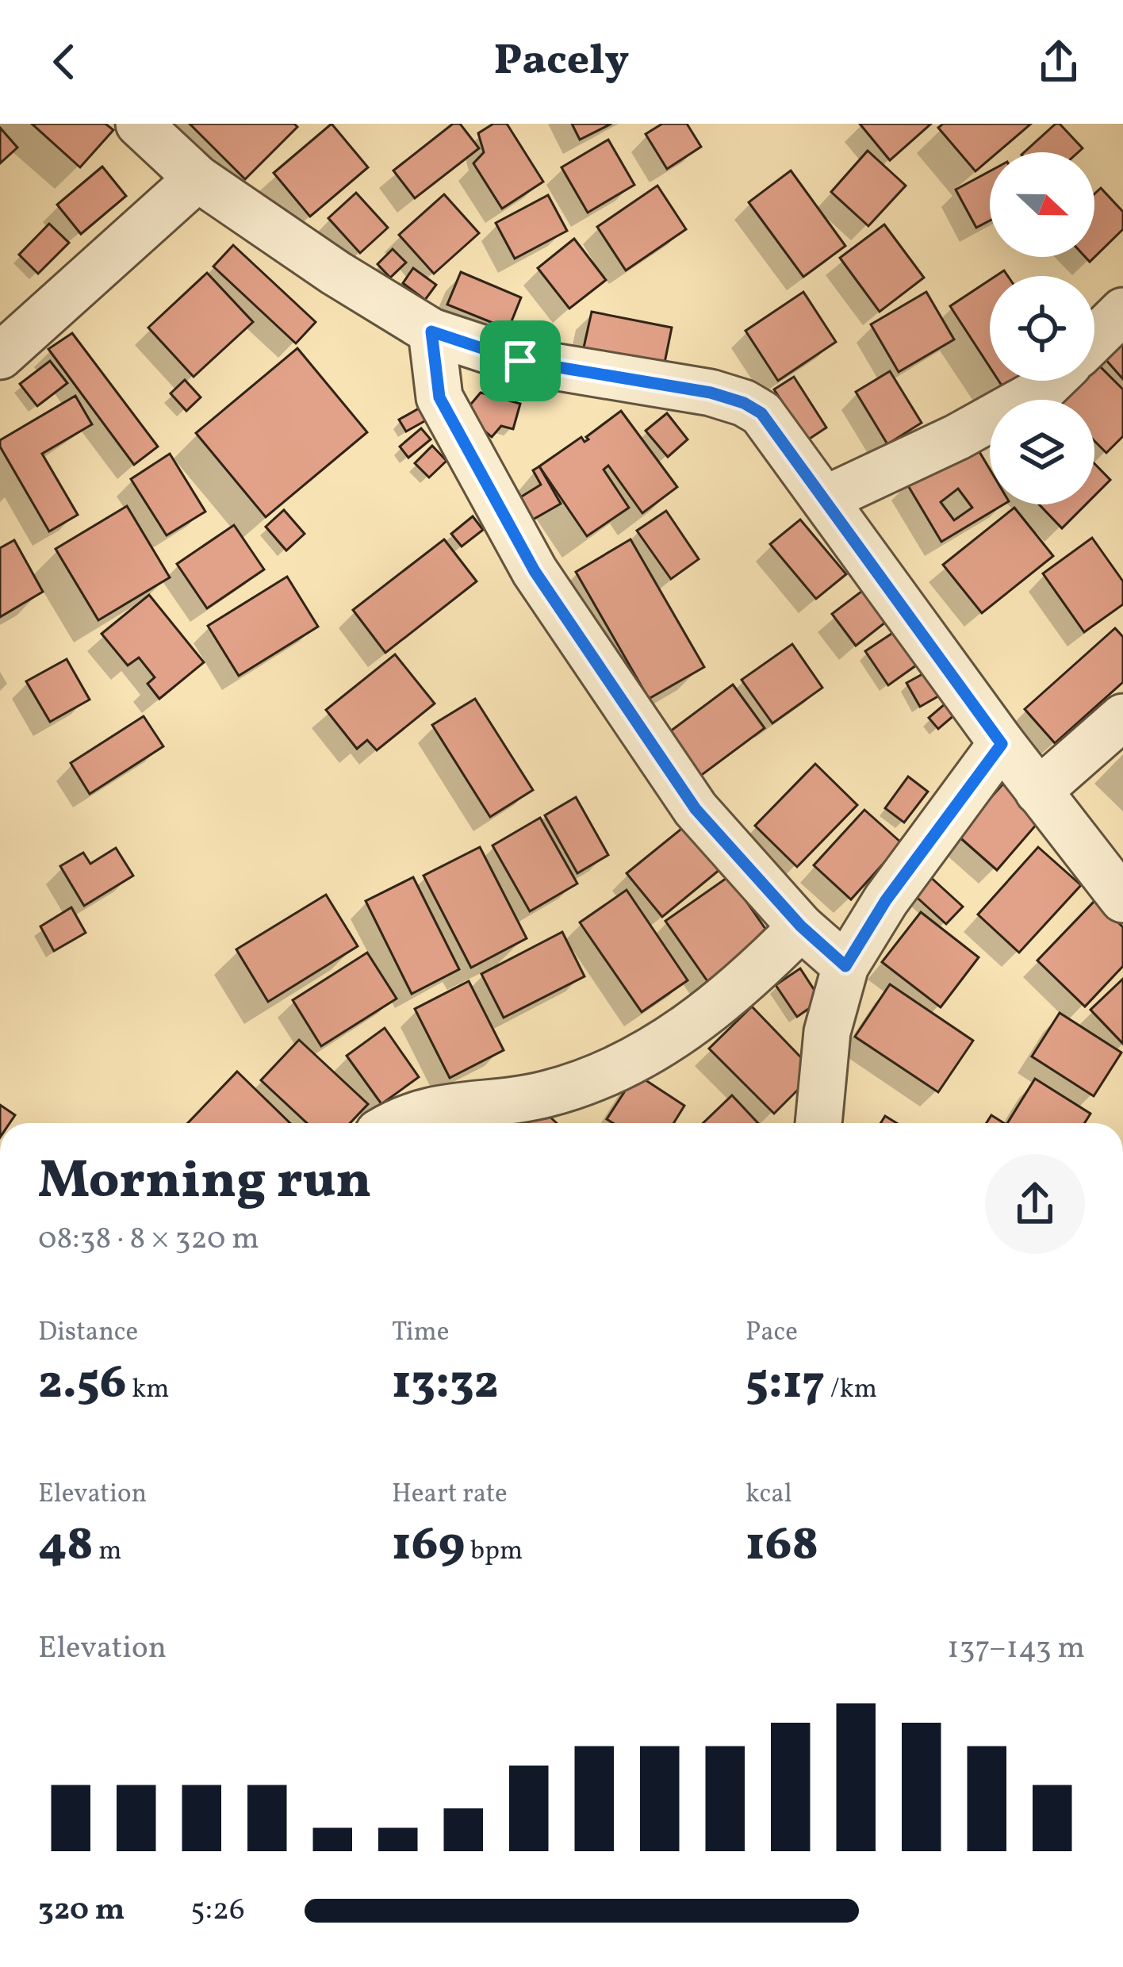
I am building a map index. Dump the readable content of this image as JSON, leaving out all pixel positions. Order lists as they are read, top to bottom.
{
  "north": "right",
  "page": {
    "header": "Pacely",
    "heading": ["Morning run", "08:38 · 8 × 320 m"],
    "stats": [
      ["Distance", "2.56 km"],
      ["Time", "13:32"],
      ["Pace", "5:17 /km"],
      ["Elevation", "48 m"],
      ["Heart rate", "169 bpm"],
      ["kcal", "168"]
    ],
    "chart": ["Elevation", "137–143 m"],
    "list": [
      {
        "name": "320 m",
        "note": "5:26"
      }
    ]
  }
}
